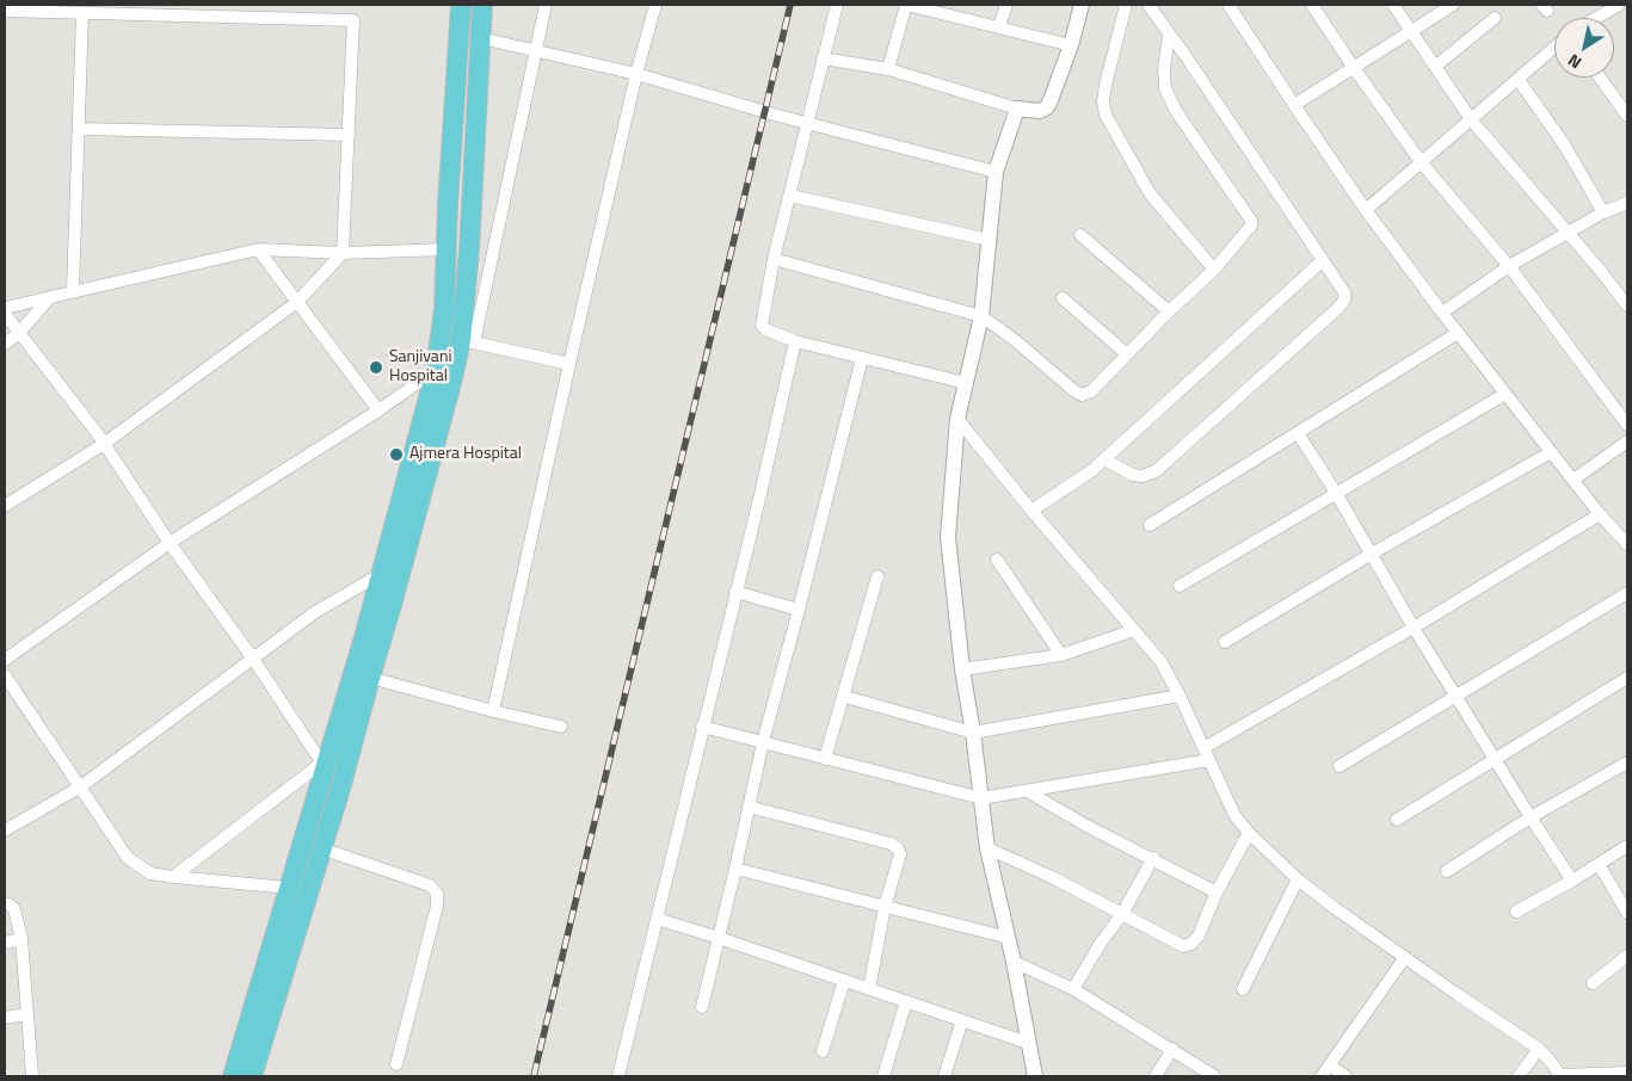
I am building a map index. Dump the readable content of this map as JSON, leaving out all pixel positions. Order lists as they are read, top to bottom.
{
  "places": ["Sanjivani Hospital", "Ajmera Hospital"],
  "north": "bottom left"
}
